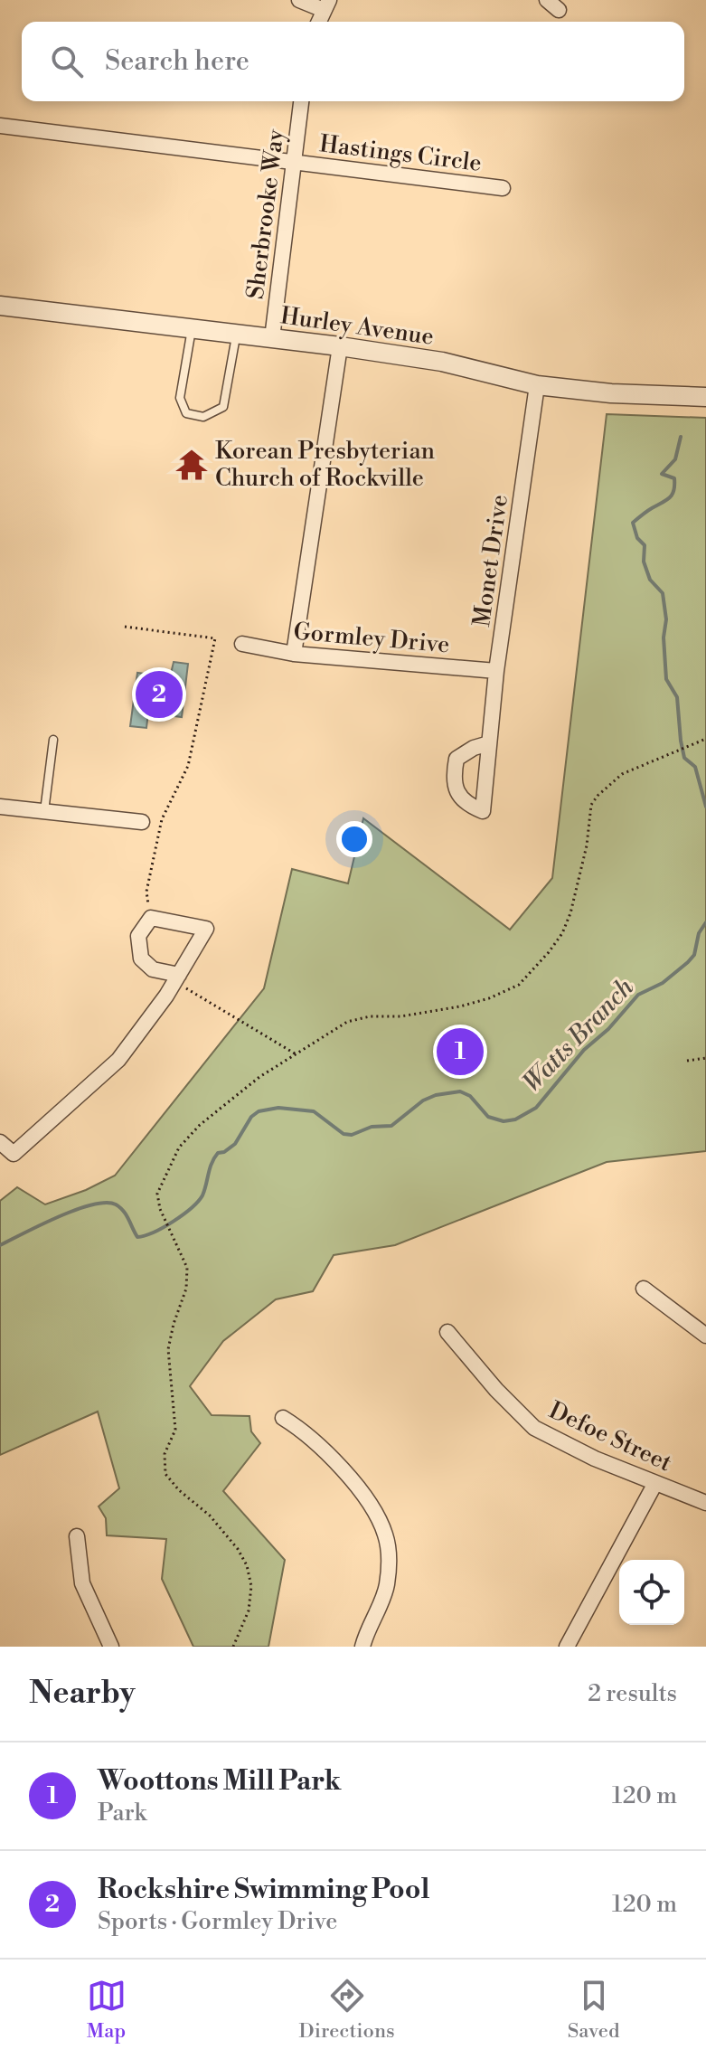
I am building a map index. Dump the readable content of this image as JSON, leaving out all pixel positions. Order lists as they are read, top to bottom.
{
  "streets": {
    "street": [
      "Hastings Circle",
      "Sherbrooke Way",
      "Hurley Avenue",
      "Monet Drive",
      "Gormley Drive",
      "Defoe Street"
    ]
  },
  "crossings": [
    ["Hastings Circle", "Sherbrooke Way"],
    ["Sherbrooke Way", "Hurley Avenue"],
    ["Hurley Avenue", "Monet Drive"],
    ["Monet Drive", "Gormley Drive"]
  ],
  "water": ["Watts Branch"],
  "places": {
    "temple": ["Korean Presbyterian Church of Rockville"]
  },
  "page": {
    "search": "Search here",
    "pins": ["2", "1"],
    "heading": ["Nearby", "2 results"],
    "list": [
      {
        "mark": "1",
        "name": "Woottons Mill Park",
        "note": "Park",
        "value": "120 m"
      },
      {
        "mark": "2",
        "name": "Rockshire Swimming Pool",
        "note": "Sports · Gormley Drive",
        "value": "120 m"
      }
    ],
    "nav": ["Map", "Directions", "Saved"]
  }
}
